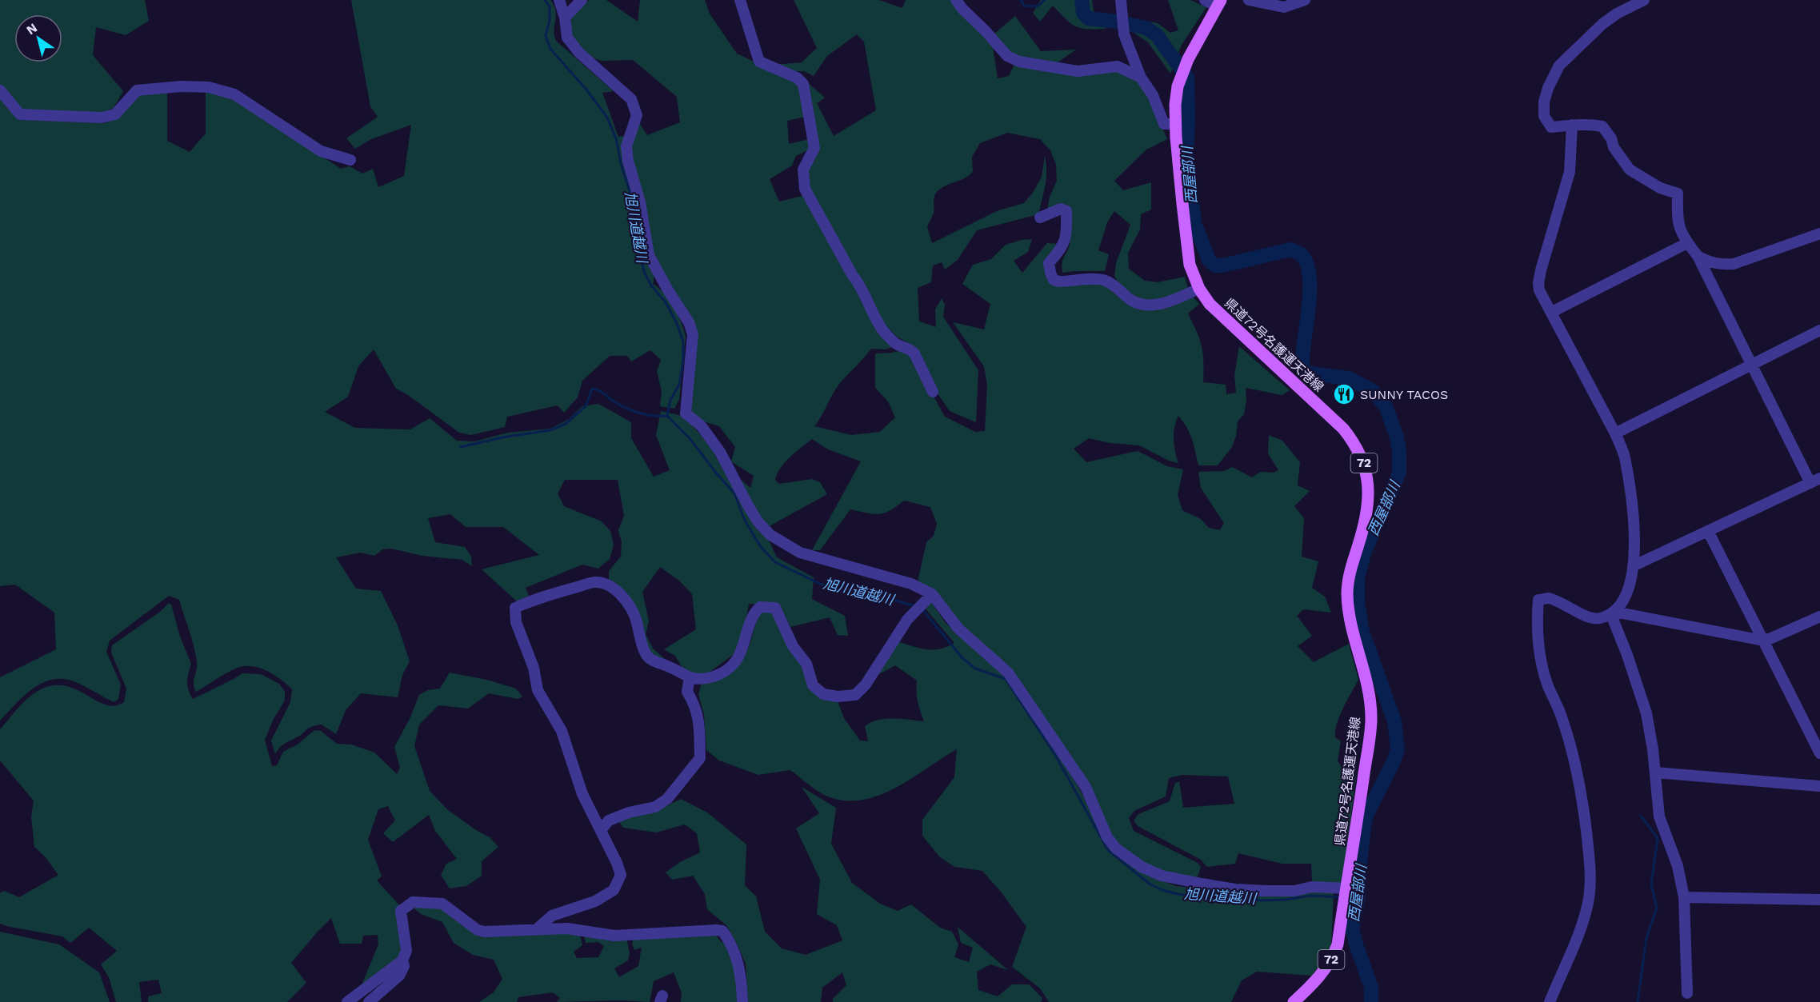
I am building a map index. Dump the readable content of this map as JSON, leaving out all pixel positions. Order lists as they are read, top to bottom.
{
  "streets": {
    "main road": ["県道72号名護運天港線", "72"]
  },
  "water": ["西屋部川", "旭川道越川"],
  "places": {
    "restaurant": ["SUNNY TACOS"]
  },
  "north": "top left"
}
